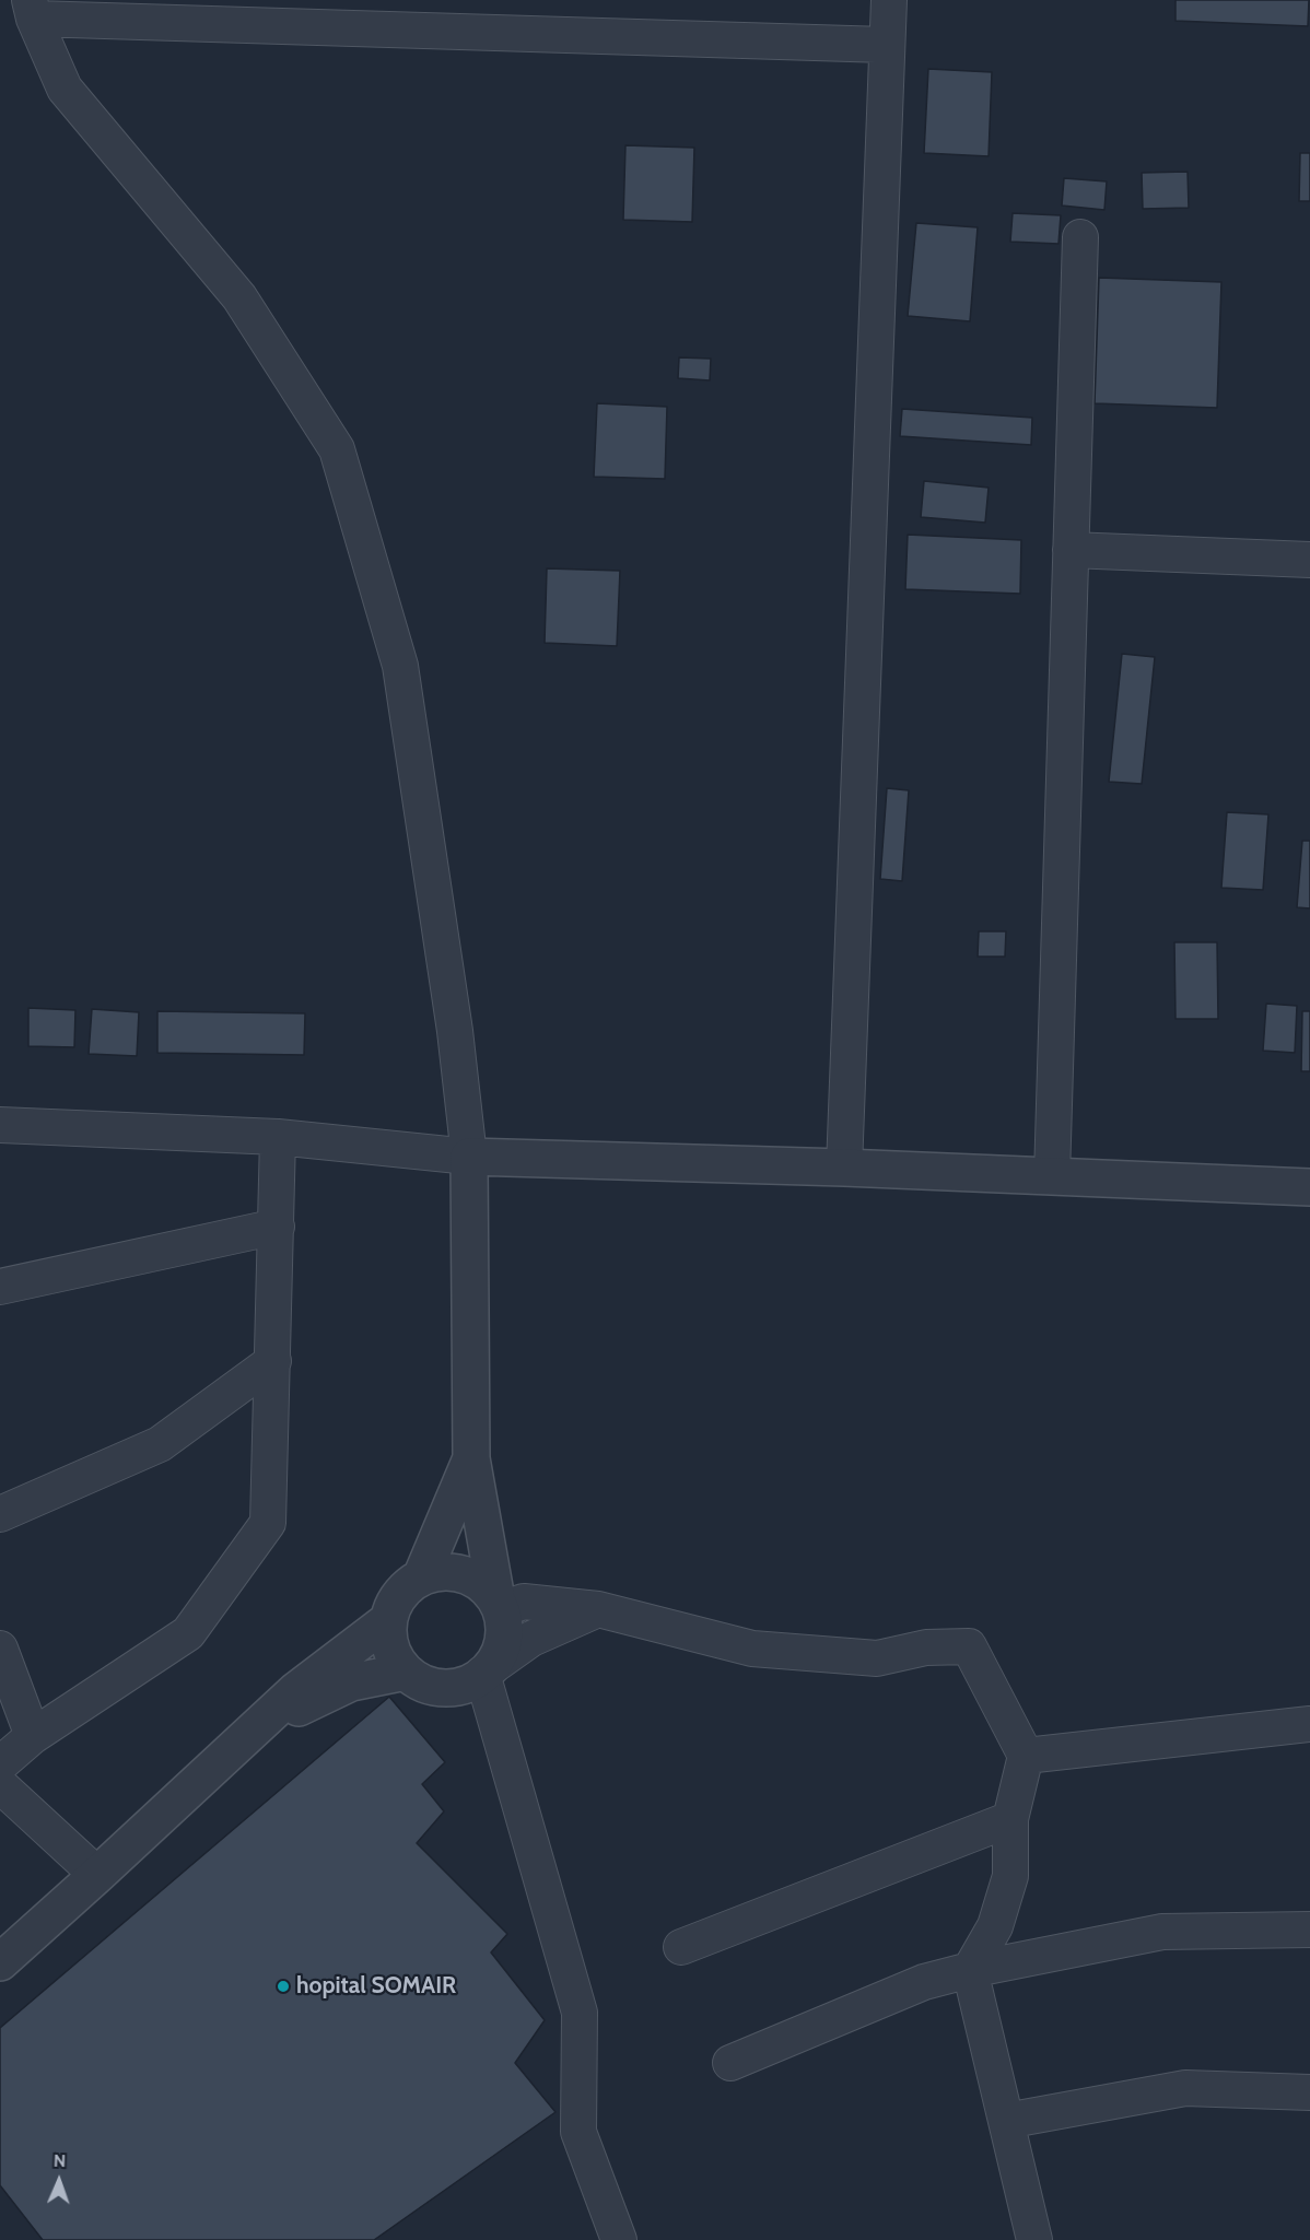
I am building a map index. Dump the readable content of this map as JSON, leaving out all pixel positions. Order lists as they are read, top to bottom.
{
  "places": ["hopital SOMAIR"],
  "north": "top"
}
